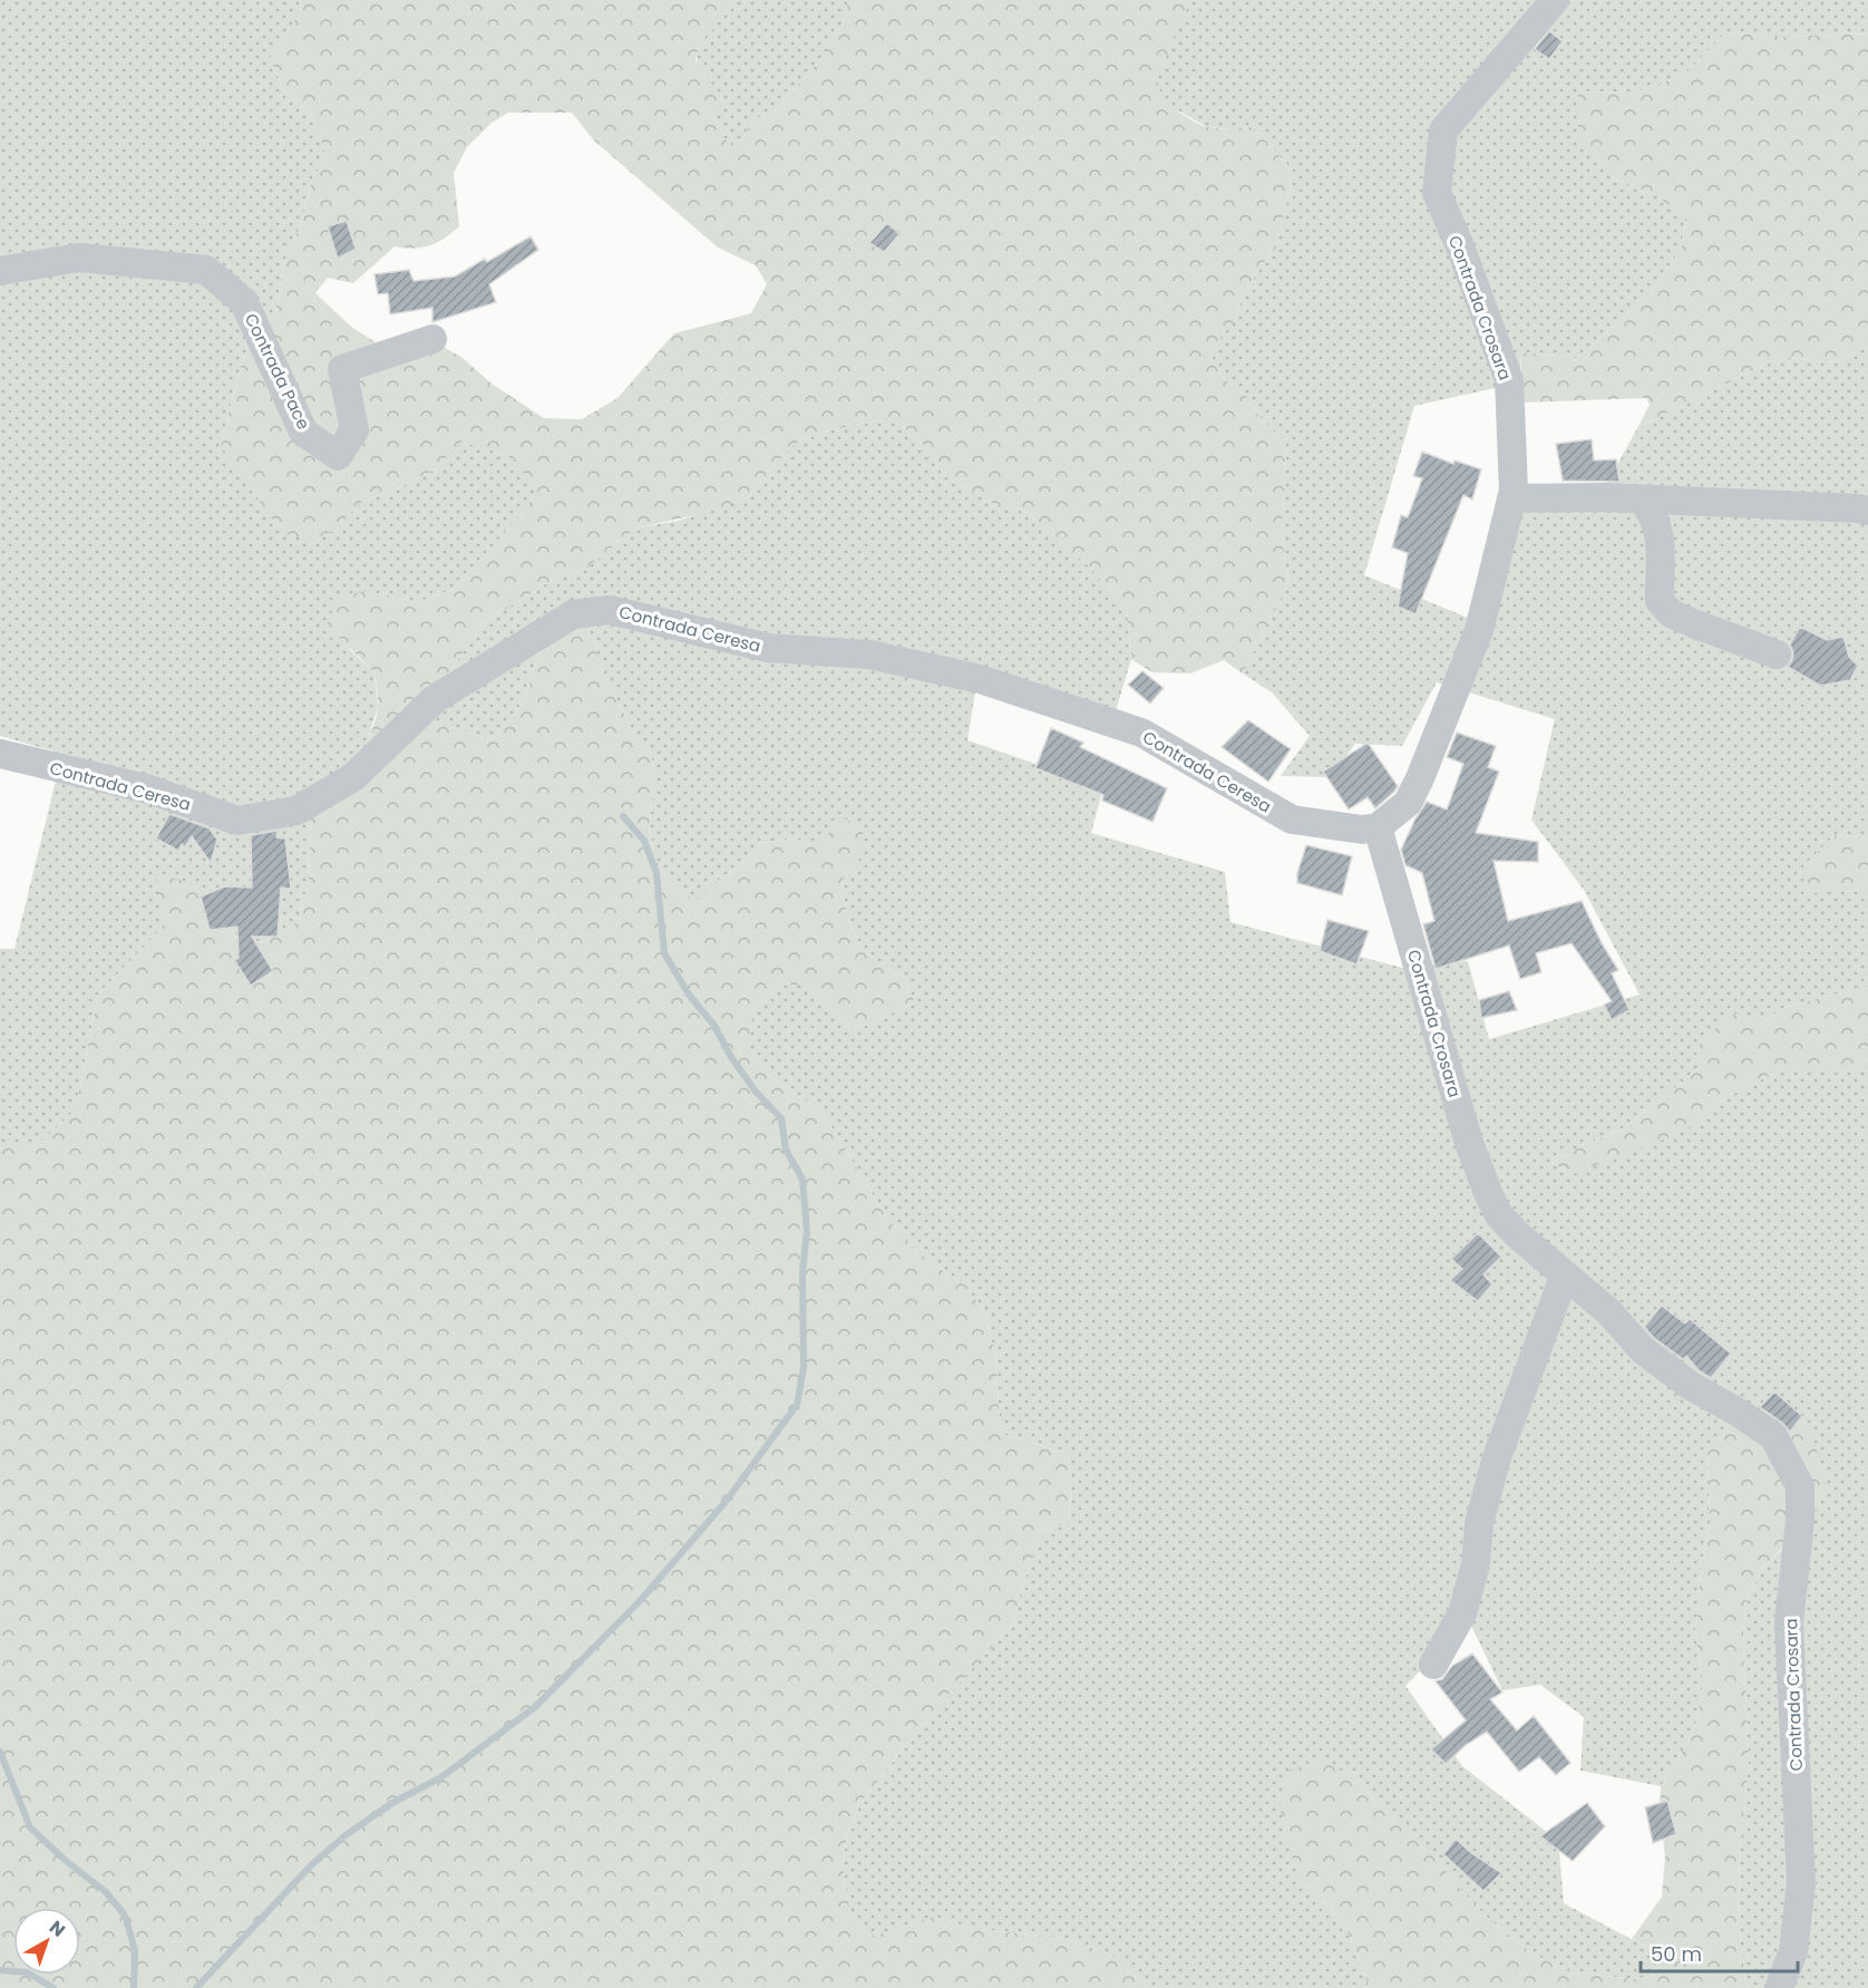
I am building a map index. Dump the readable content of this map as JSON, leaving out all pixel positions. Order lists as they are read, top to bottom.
{
  "streets": {
    "street": ["Contrada Crosara", "Contrada Pace", "Contrada Ceresa"]
  },
  "crossings": [
    ["Contrada Crosara", "Contrada Ceresa"]
  ],
  "scale_bar": "50 m",
  "north": "top right"
}
